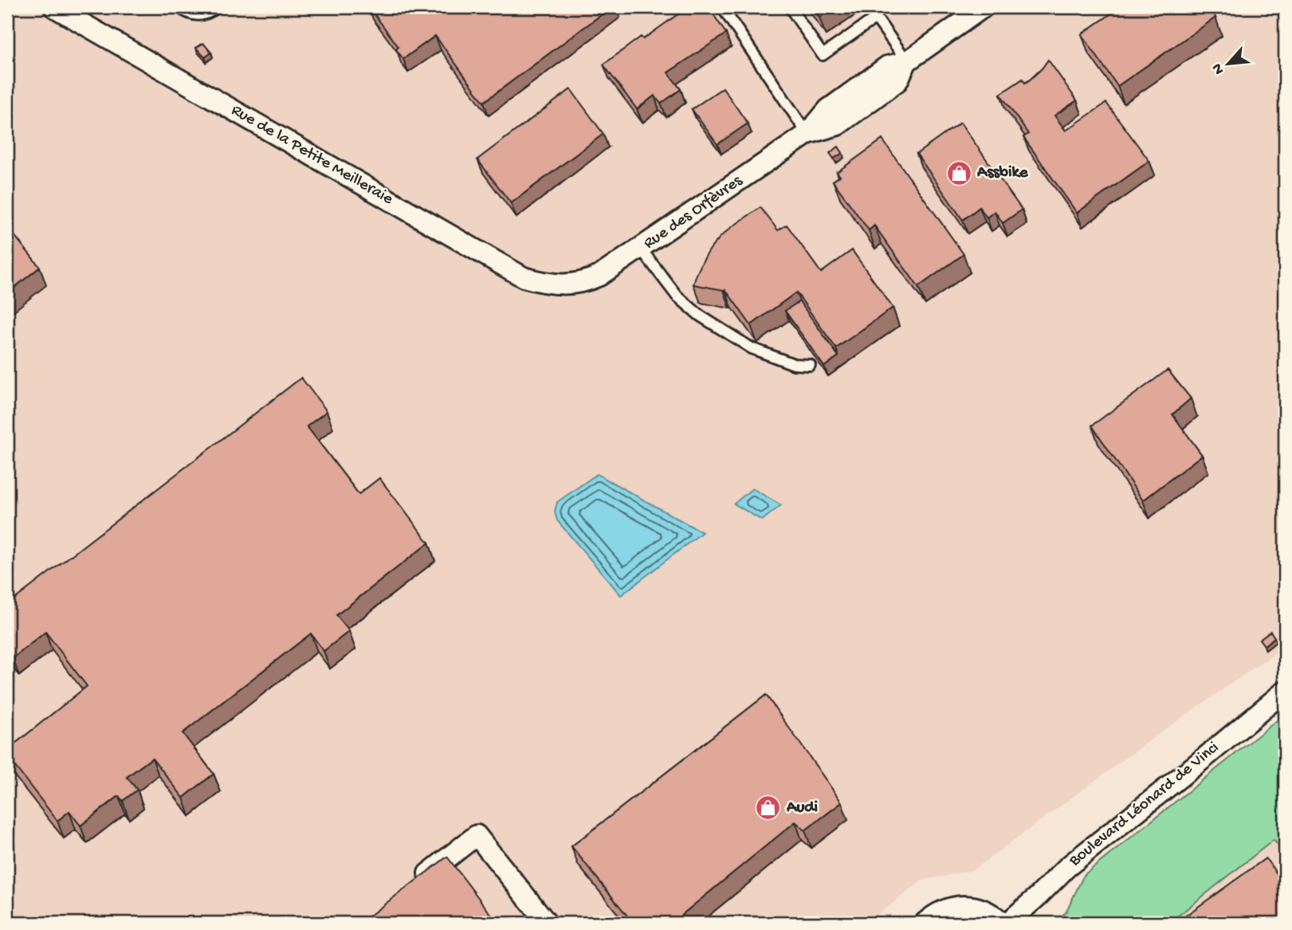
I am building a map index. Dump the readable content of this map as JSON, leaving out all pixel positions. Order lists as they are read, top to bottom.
{
  "streets": {
    "street": ["Rue de la Petite Meilleraie", "Rue des Orfèvres", "Boulevard Léonard de Vinci"]
  },
  "crossings": [
    ["Rue de la Petite Meilleraie", "Rue des Orfèvres"]
  ],
  "places": {
    "shop": ["Assbike", "Audi"]
  },
  "north": "bottom left"
}
